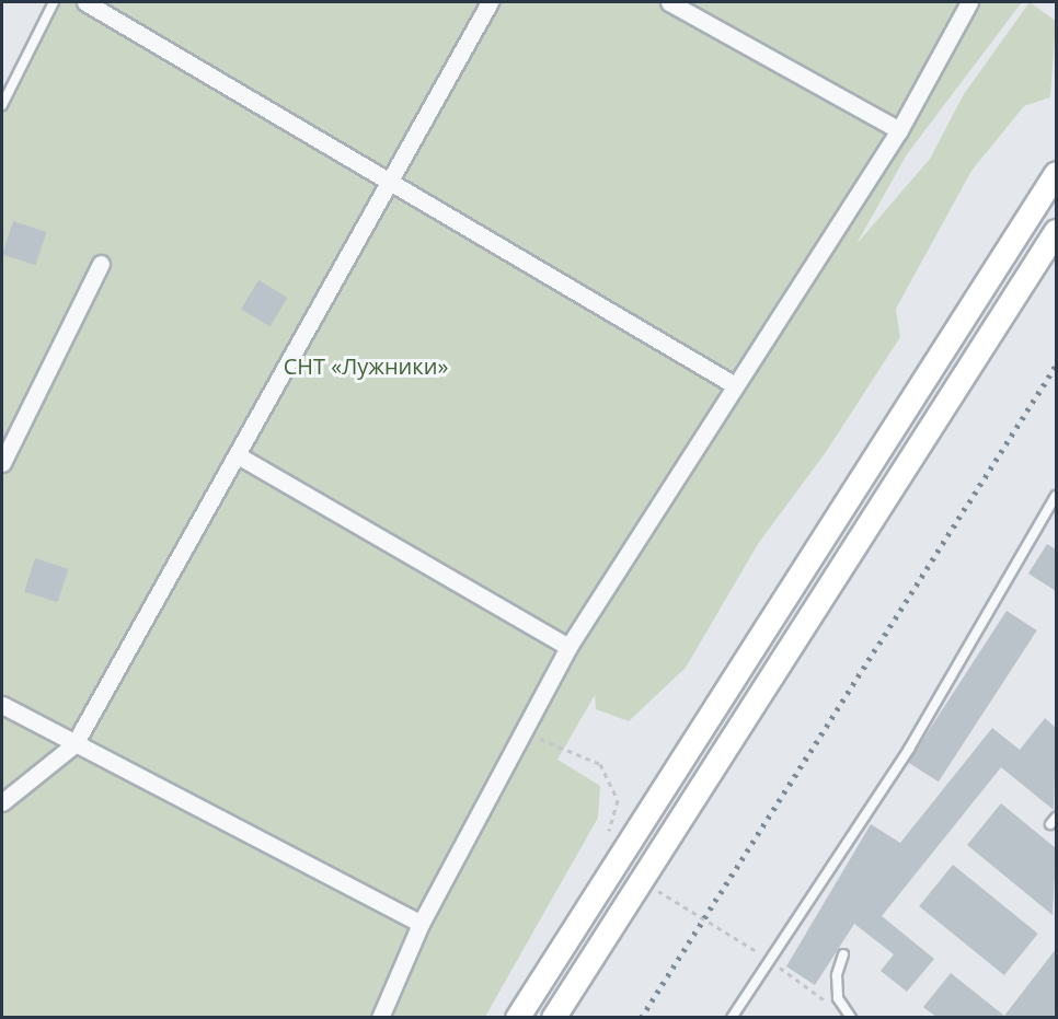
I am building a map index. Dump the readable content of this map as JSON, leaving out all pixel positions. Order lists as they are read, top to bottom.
{
  "parks": ["СНТ «Лужники»"]
}
